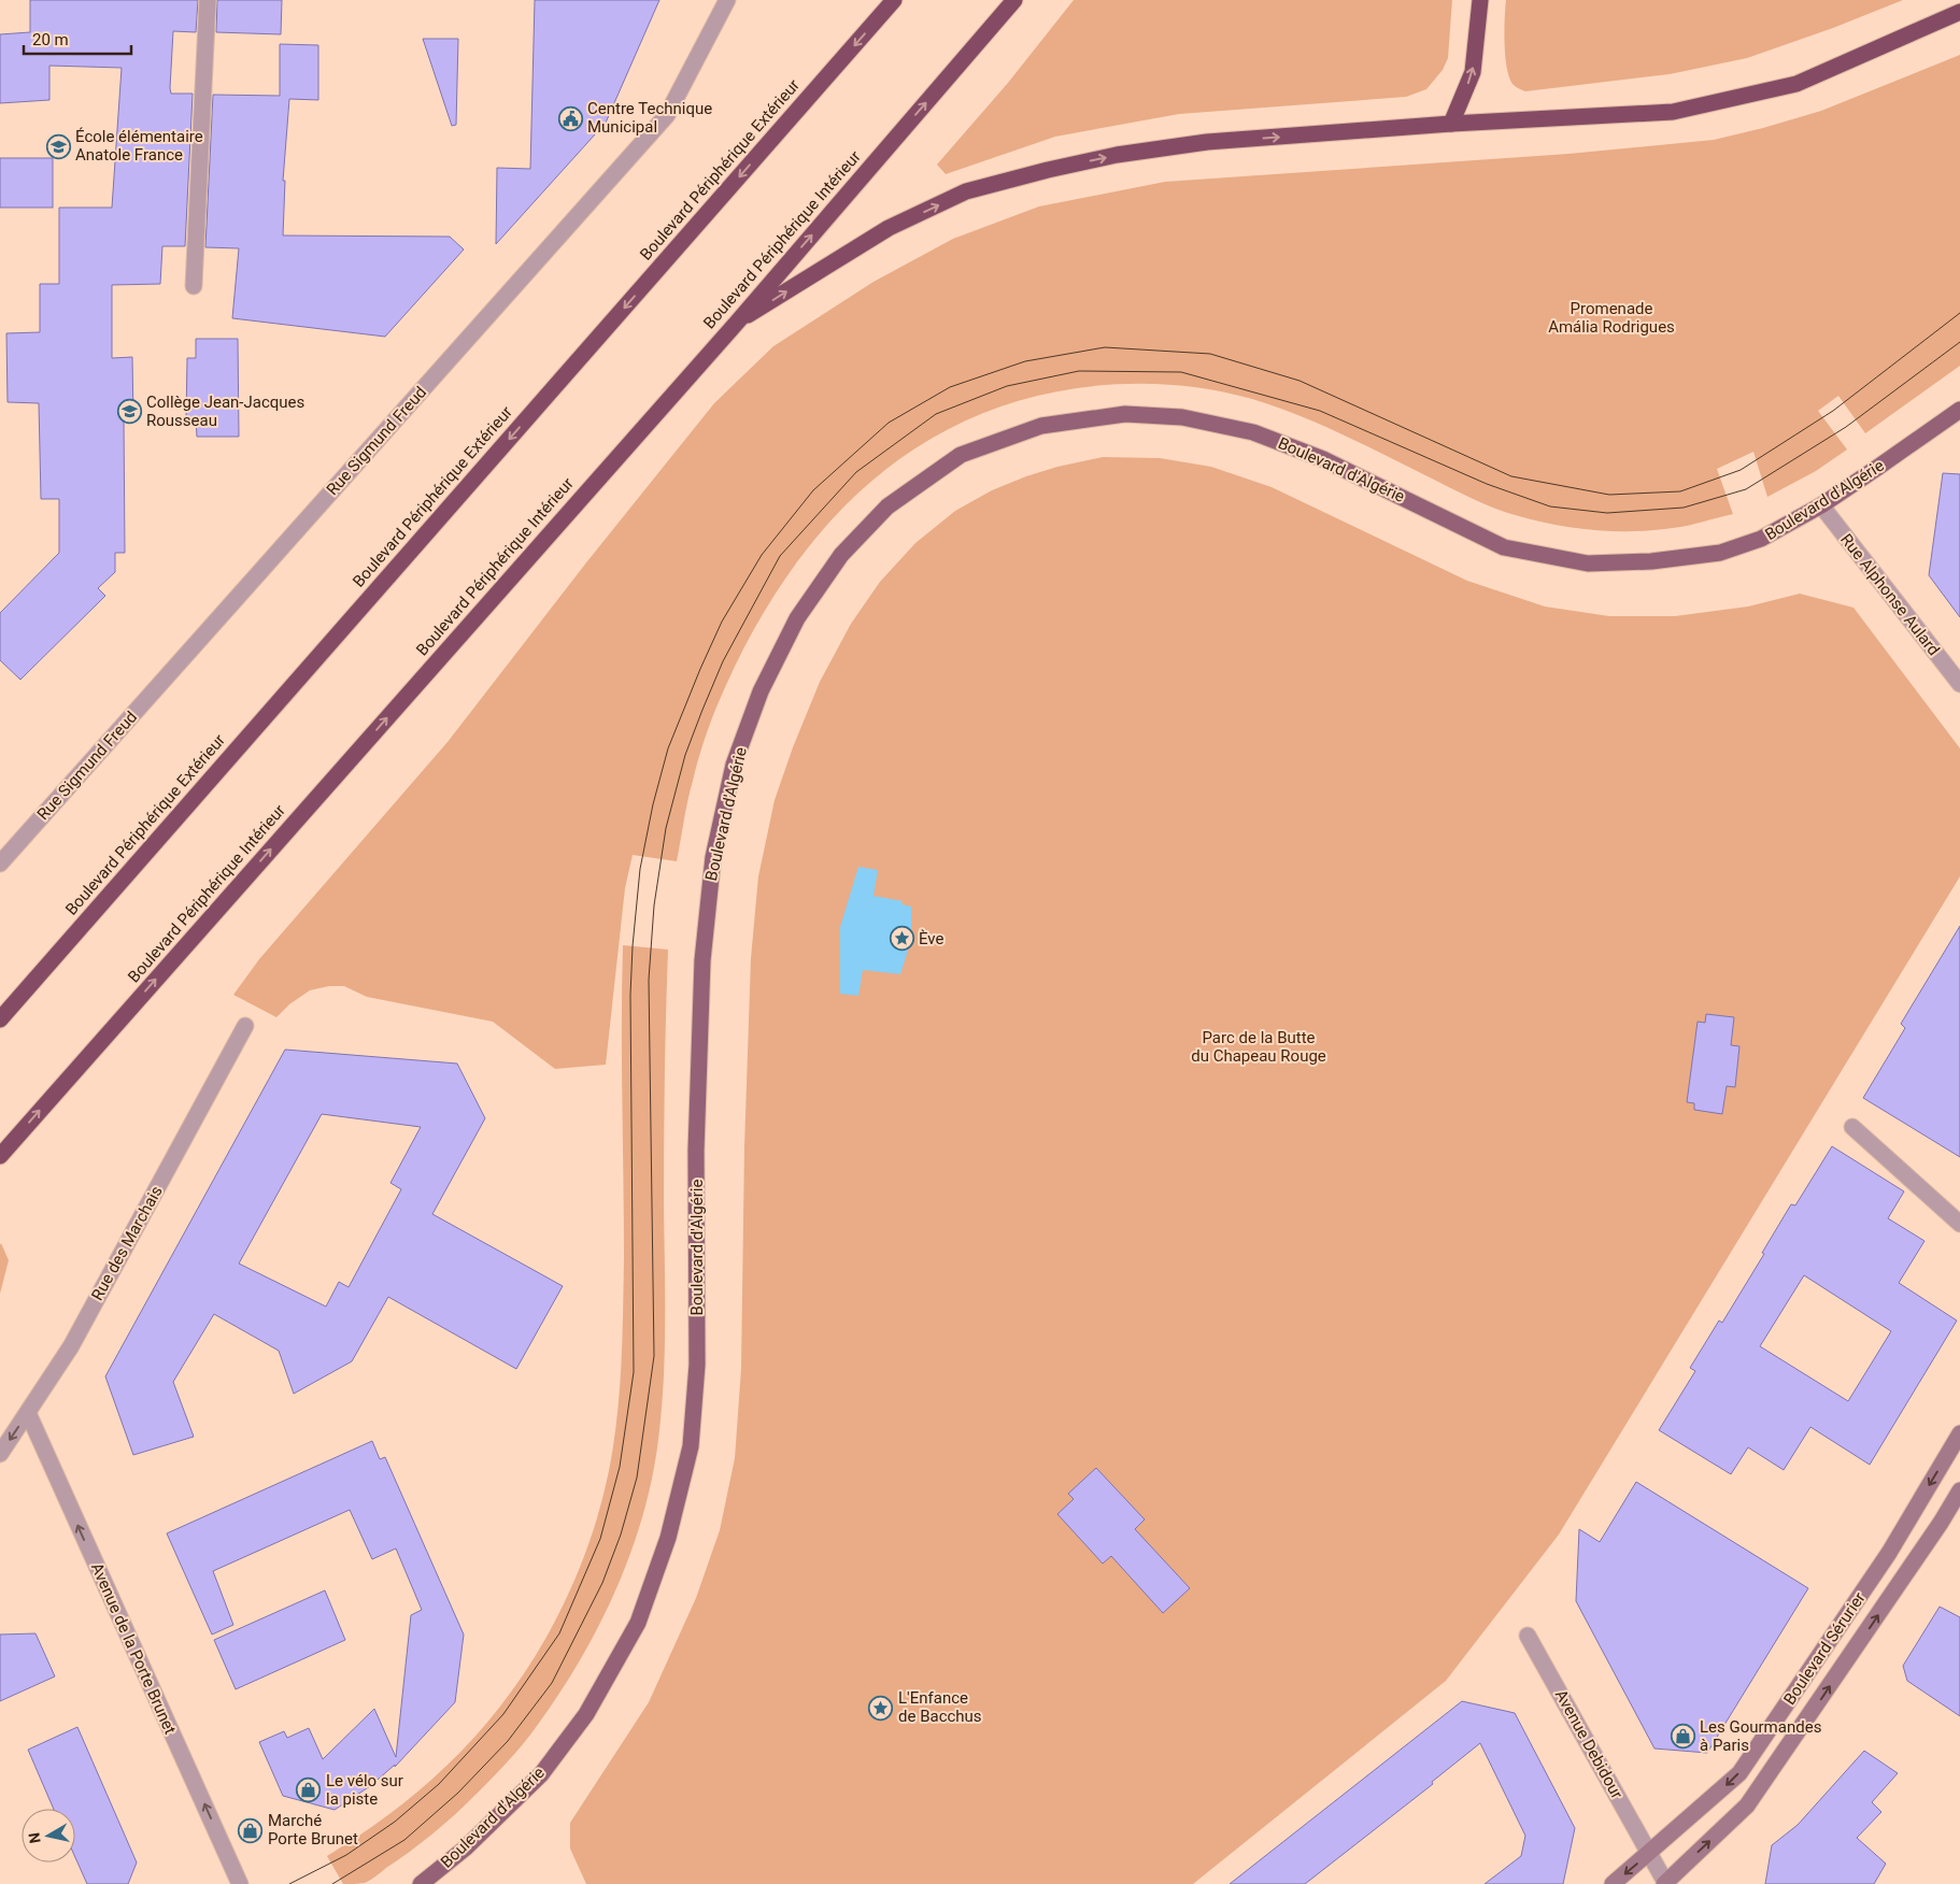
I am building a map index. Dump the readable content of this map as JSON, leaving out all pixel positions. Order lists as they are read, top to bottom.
{
  "streets": {
    "highway": ["Boulevard Périphérique Extérieur", "Boulevard Périphérique Intérieur"],
    "main road": ["Boulevard d'Algérie"],
    "street": [
      "Rue Sigmund Freud",
      "Rue Alphonse Aulard",
      "Rue des Marchais",
      "Avenue de la Porte Brunet",
      "Boulevard Sérurier",
      "Avenue Debidour"
    ]
  },
  "crossings": [
    ["Boulevard d'Algérie", "Rue Alphonse Aulard"],
    ["Rue des Marchais", "Avenue de la Porte Brunet"],
    ["Boulevard Sérurier", "Avenue Debidour"]
  ],
  "one_way": ["Boulevard Périphérique Extérieur", "Boulevard Périphérique Intérieur", "Avenue de la Porte Brunet"],
  "parks": ["Promenade Amália Rodrigues", "Parc de la Butte du Chapeau Rouge"],
  "places": {
    "public building": ["Centre Technique Municipal"],
    "school or university": ["École élémentaire Anatole France", "Collège Jean-Jacques Rousseau"],
    "place": ["Ève", "L'Enfance de Bacchus"],
    "shop": ["Les Gourmandes à Paris", "Le vélo sur la piste", "Marché Porte Brunet"]
  },
  "scale_bar": "20 m",
  "north": "left"
}
